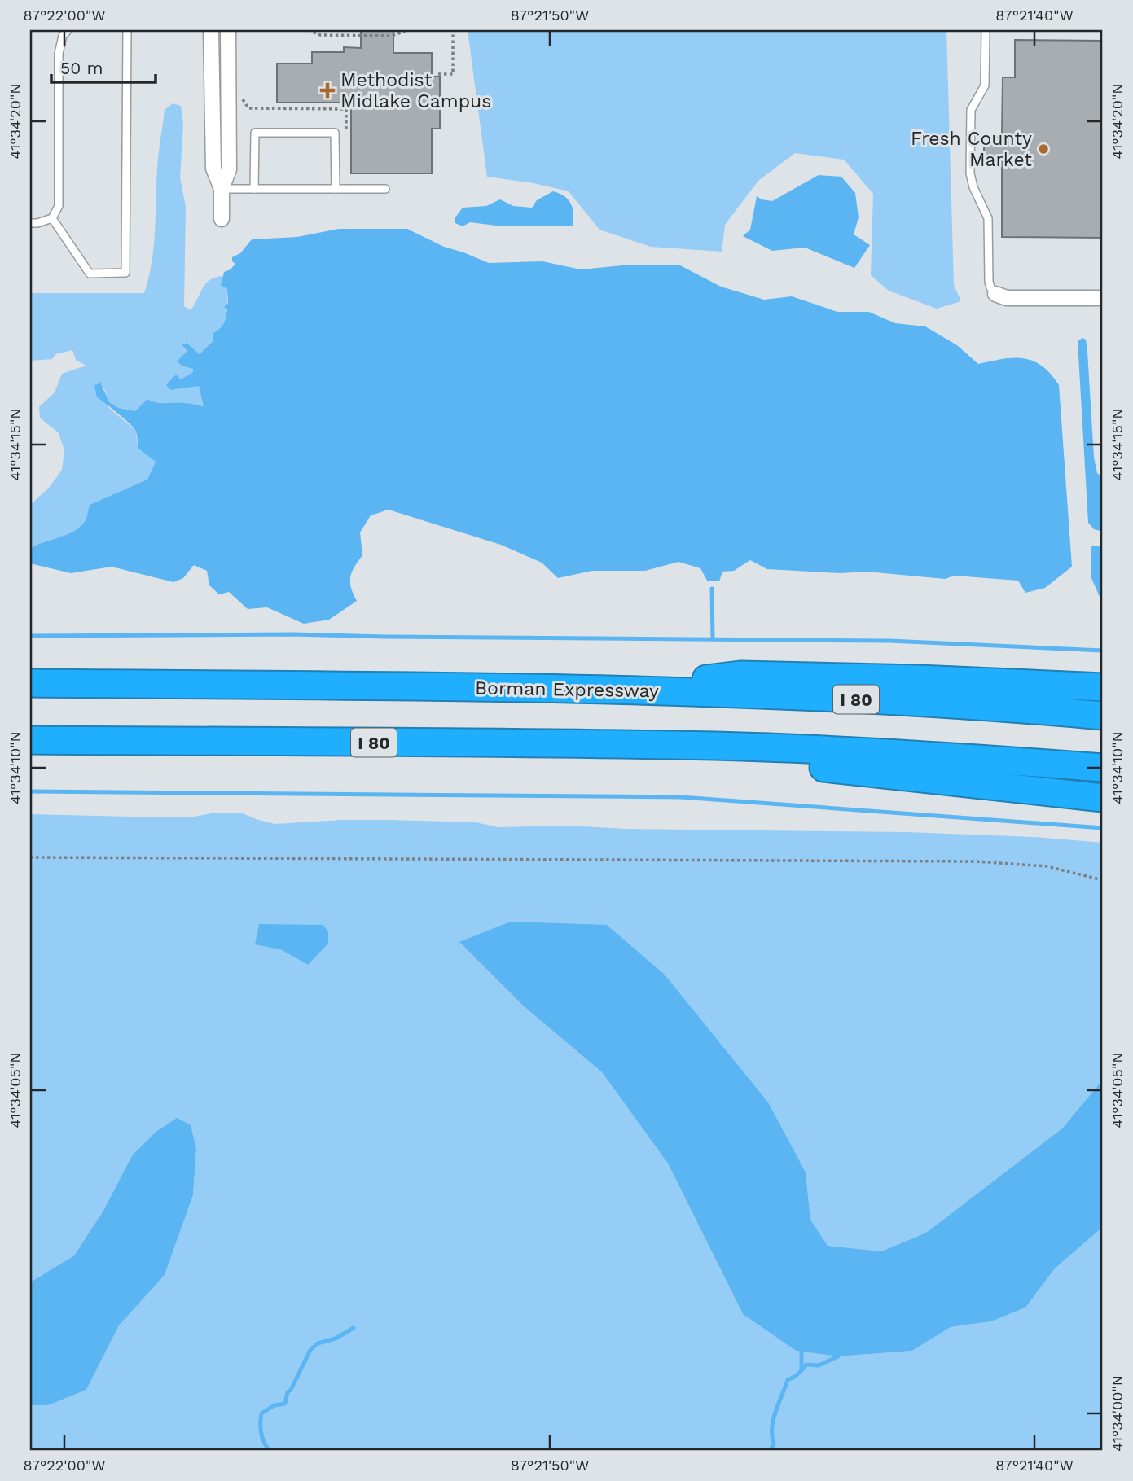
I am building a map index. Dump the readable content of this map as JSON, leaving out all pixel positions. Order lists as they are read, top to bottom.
{
  "streets": {
    "highway": ["Borman Expressway", "I 80"]
  },
  "places": {
    "health": ["Methodist Midlake Campus"],
    "other": ["Fresh County Market"]
  },
  "scale_bar": "50 m",
  "coordinates": [
    "87°22'00\"W",
    "87°21'50\"W",
    "87°21'40\"W",
    "41°34'20\"N",
    "41°34'15\"N",
    "41°34'10\"N",
    "41°34'05\"N",
    "41°34'00\"N"
  ]
}
